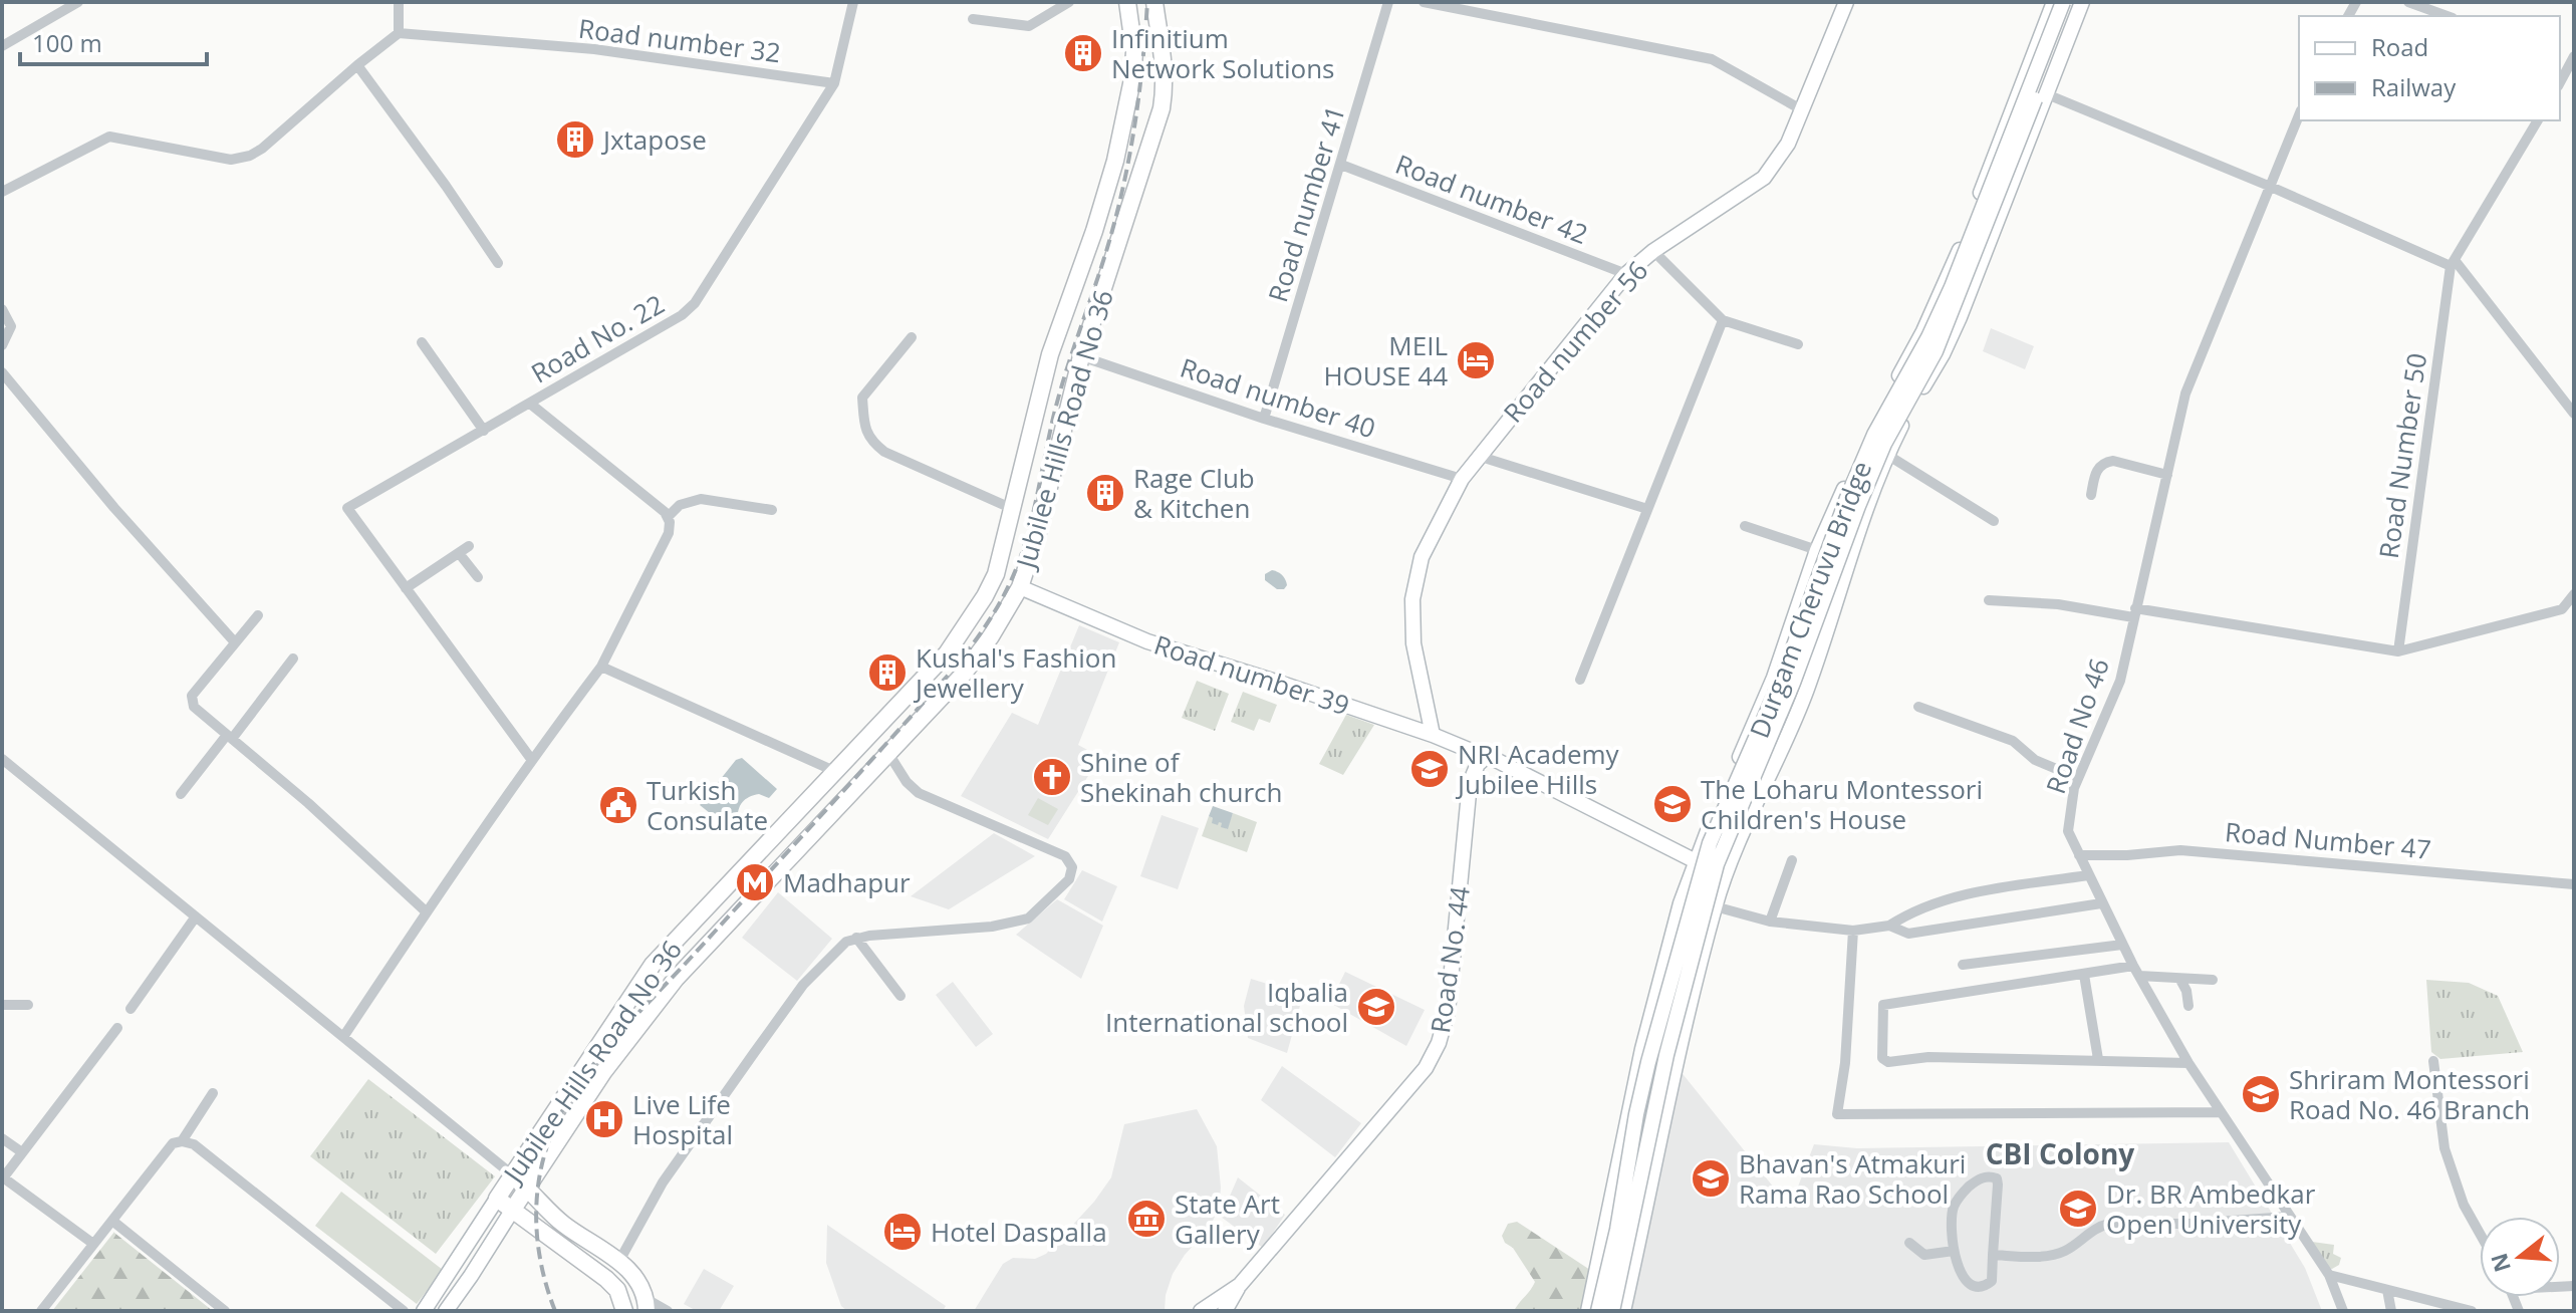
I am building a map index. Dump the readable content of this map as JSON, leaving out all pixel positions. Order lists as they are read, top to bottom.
{
  "streets": {
    "main road": [
      "Road number 56",
      "Jubilee Hills Road No 36",
      "Durgam Cheruvu Bridge",
      "Road number 39",
      "Road No. 44"
    ],
    "street": [
      "Road number 32",
      "Road number 42",
      "Road number 41",
      "Road No. 22",
      "Road number 40",
      "Road Number 50",
      "Road No 46",
      "Road Number 47"
    ]
  },
  "crossings": [
    ["Road number 32", "Road No. 22"],
    ["Road number 42", "Road number 41"],
    ["Road number 42", "Road number 56"],
    ["Road number 41", "Road number 40"],
    ["Road number 56", "Road number 40"],
    ["Road number 56", "Road number 39"],
    ["Road number 40", "Jubilee Hills Road No 36"],
    ["Jubilee Hills Road No 36", "Road number 39"],
    ["Road number 39", "Road No. 44"],
    ["Road No 46", "Road Number 47"]
  ],
  "districts": ["CBI Colony"],
  "places": {
    "building": [
      "Infinitium Network Solutions",
      "Jxtapose",
      "Rage Club & Kitchen",
      "Kushal's Fashion Jewellery"
    ],
    "hotel": ["MEIL HOUSE 44", "Hotel Daspalla"],
    "school or university": [
      "NRI Academy Jubilee Hills",
      "The Loharu Montessori Children's House",
      "Iqbalia International school",
      "Shriram Montessori Road No. 46 Branch",
      "Bhavan's Atmakuri Rama Rao School",
      "Dr. BR Ambedkar Open University"
    ],
    "church": ["Shine of Shekinah church"],
    "public building": ["Turkish Consulate"],
    "metro station": ["Madhapur"],
    "hospital": ["Live Life Hospital"],
    "museum": ["State Art Gallery"]
  },
  "legend": ["Road", "Railway"],
  "scale_bar": "100 m",
  "north": "left"
}
